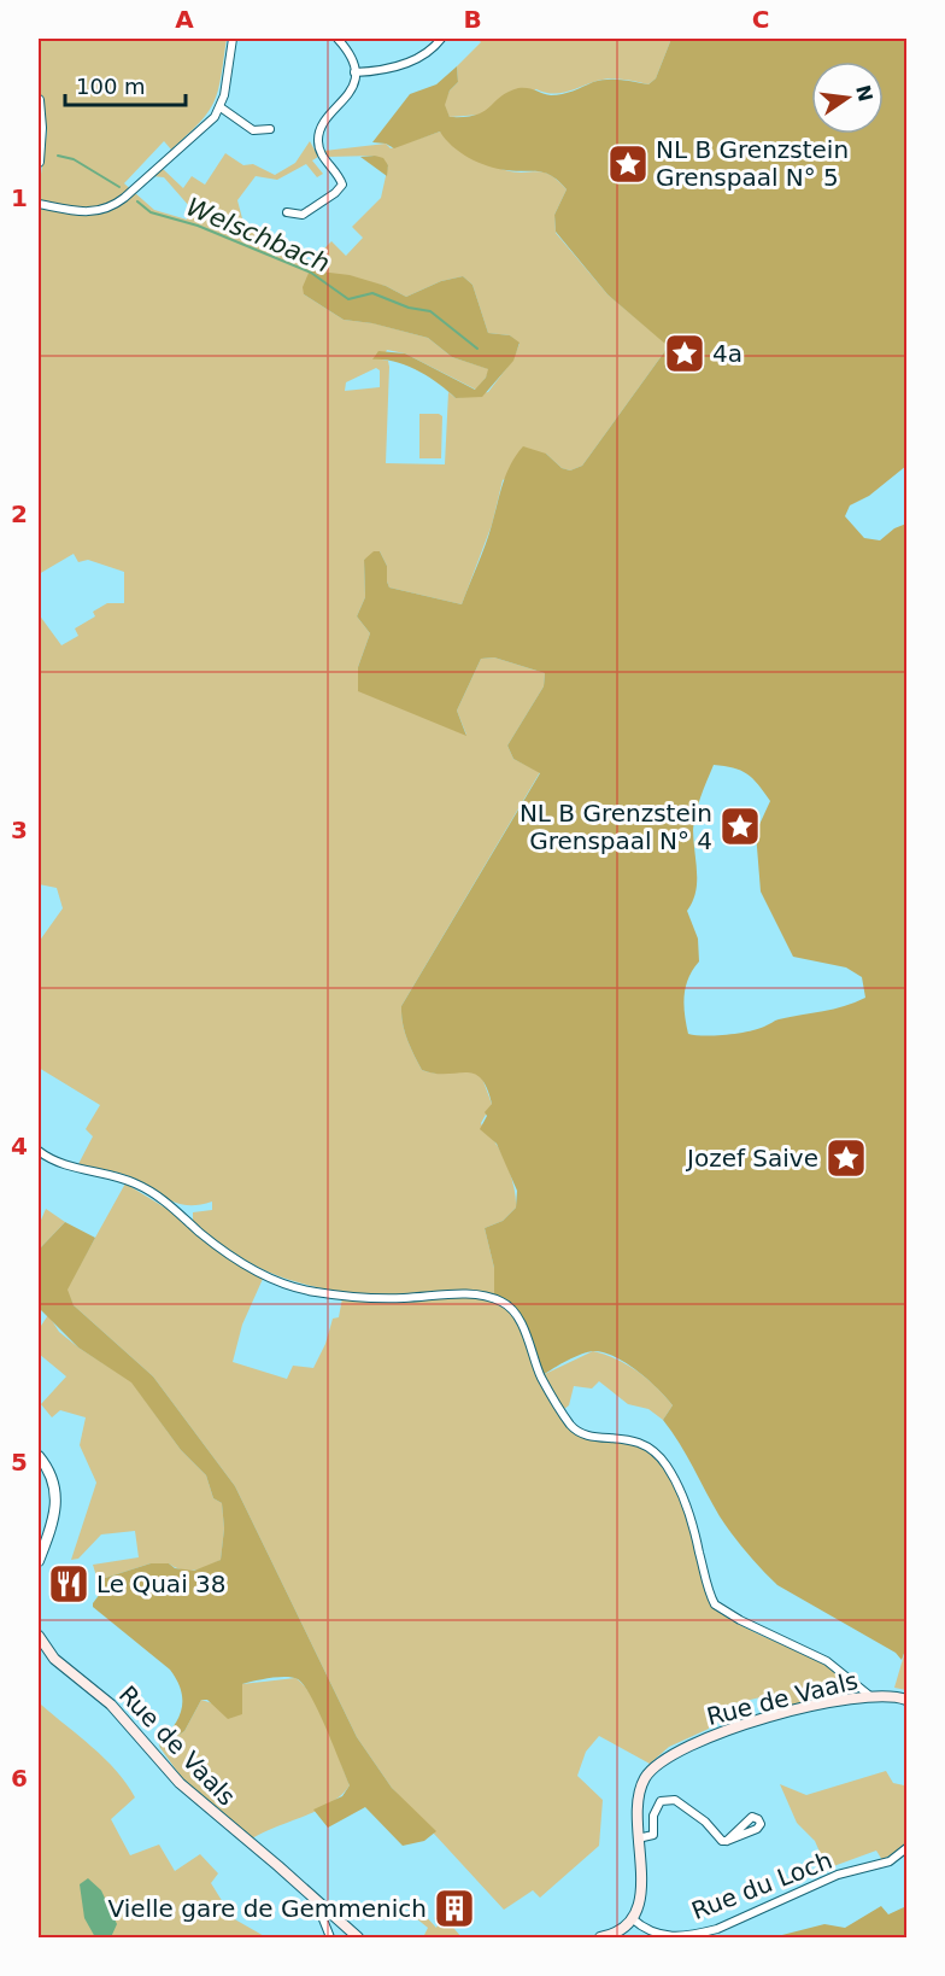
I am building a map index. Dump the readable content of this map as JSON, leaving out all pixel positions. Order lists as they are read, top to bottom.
{
  "streets": {
    "main road": ["Rue de Vaals"],
    "street": ["Rue du Loch"]
  },
  "crossings": [
    ["Rue de Vaals", "Rue du Loch"]
  ],
  "water": ["Welschbach"],
  "places": {
    "place": [
      "NL B Grenzstein Grenspaal N° 5",
      "4a",
      "NL B Grenzstein Grenspaal N° 4",
      "Jozef Saive"
    ],
    "restaurant": ["Le Quai 38"],
    "building": ["Vielle gare de Gemmenich"]
  },
  "scale_bar": "100 m",
  "north": "right",
  "grid": {
    "columns": ["A", "B", "C"],
    "rows": [
      "1",
      "2",
      "3",
      "4",
      "5",
      "6"
    ]
  }
}
